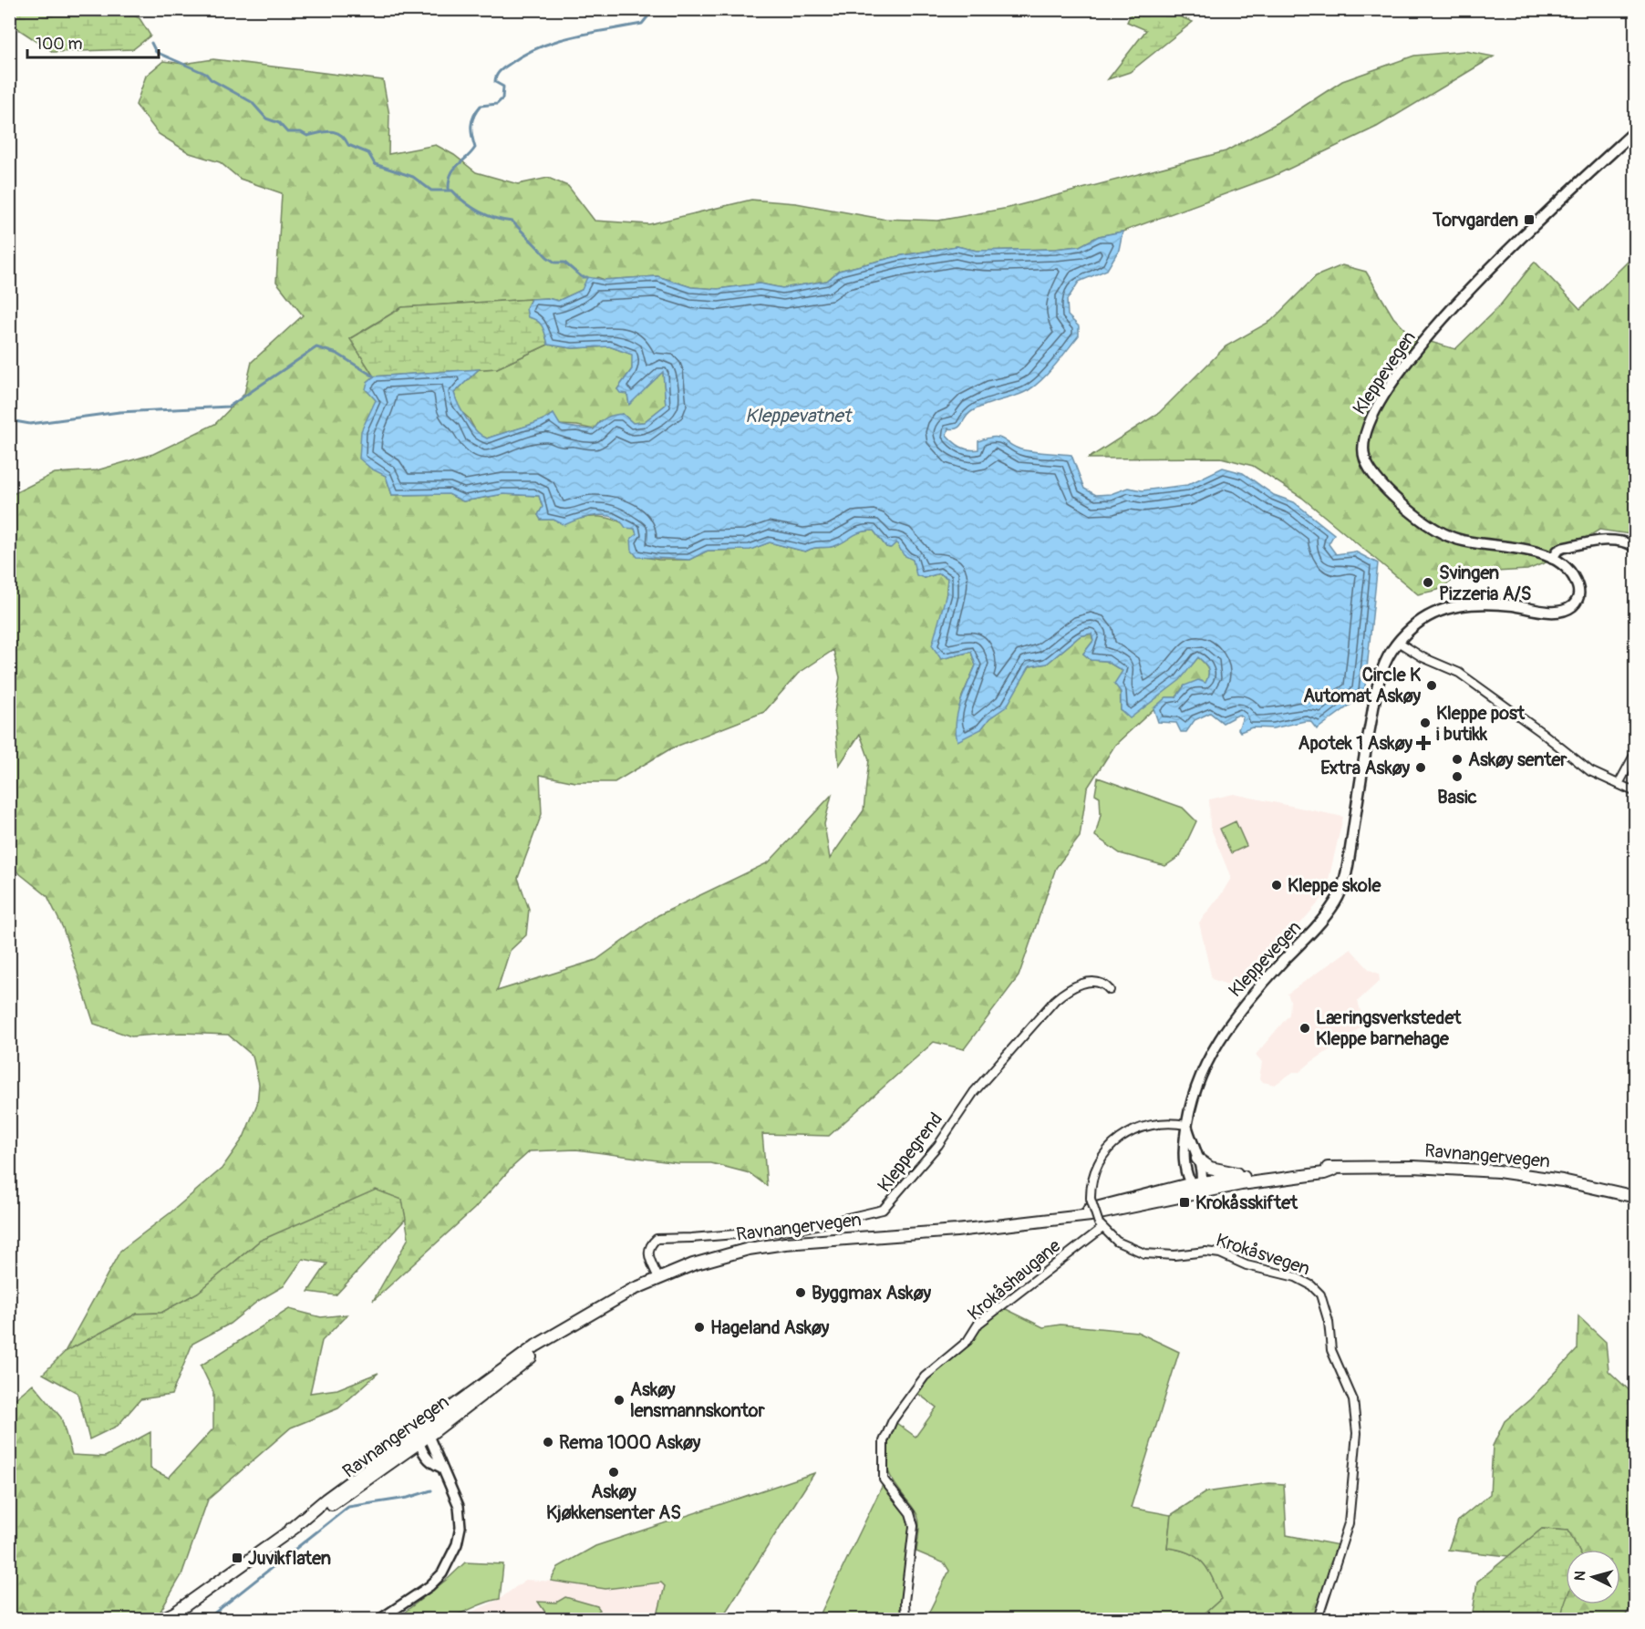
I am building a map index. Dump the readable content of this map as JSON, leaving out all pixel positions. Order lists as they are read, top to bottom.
{
  "streets": {
    "main road": ["Kleppevegen", "Ravnangervegen"],
    "street": ["Kleppegrend", "Krokåsvegen", "Krokåshaugane"]
  },
  "crossings": [
    ["Kleppevegen", "Ravnangervegen"],
    ["Kleppegrend", "Ravnangervegen"],
    ["Krokåsvegen", "Krokåshaugane"]
  ],
  "water": ["Kleppevatnet"],
  "places": {
    "transit": ["Torvgarden", "Krokåsskiftet", "Juvikflaten"],
    "other": [
      "Svingen Pizzeria A/S",
      "Circle K Automat Askøy",
      "Kleppe post i butikk",
      "Askøy senter",
      "Extra Askøy",
      "Basic",
      "Kleppe skole",
      "Læringsverkstedet Kleppe barnehage",
      "Byggmax Askøy",
      "Hageland Askøy",
      "Askøy lensmannskontor",
      "Rema 1000 Askøy",
      "Askøy Kjøkkensenter AS"
    ],
    "health": ["Apotek 1 Askøy"]
  },
  "scale_bar": "100 m",
  "north": "left"
}
